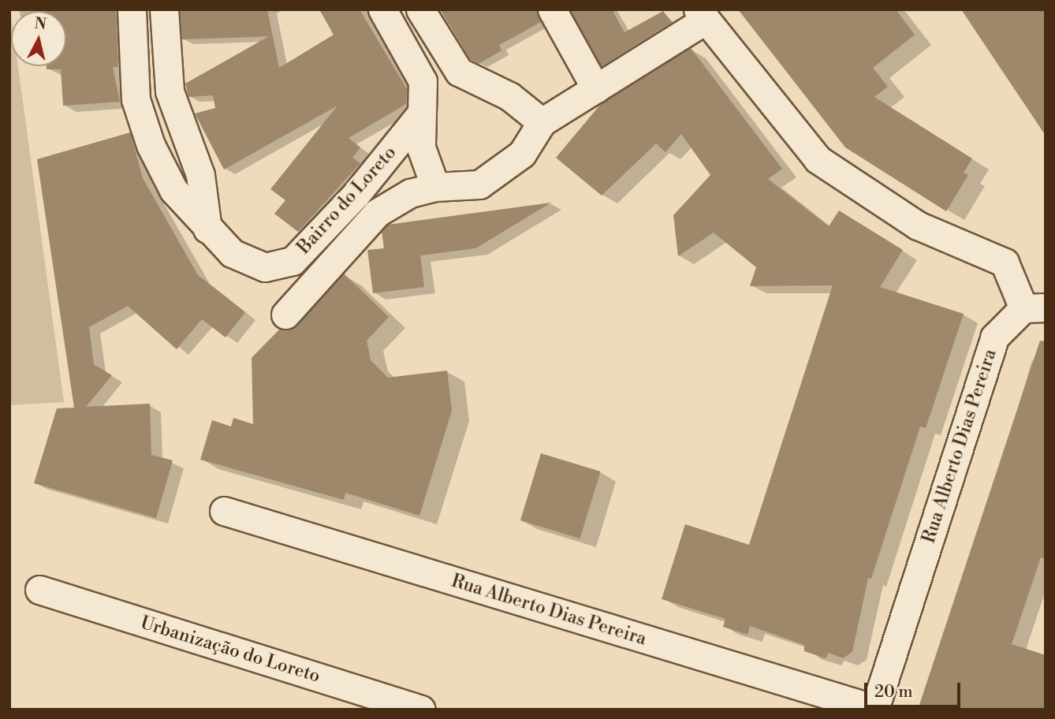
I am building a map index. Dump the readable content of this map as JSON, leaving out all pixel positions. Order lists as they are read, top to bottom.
{
  "streets": {
    "street": ["Bairro do Loreto", "Rua Alberto Dias Pereira", "Urbanização do Loreto"]
  },
  "scale_bar": "20 m",
  "north": "top"
}
